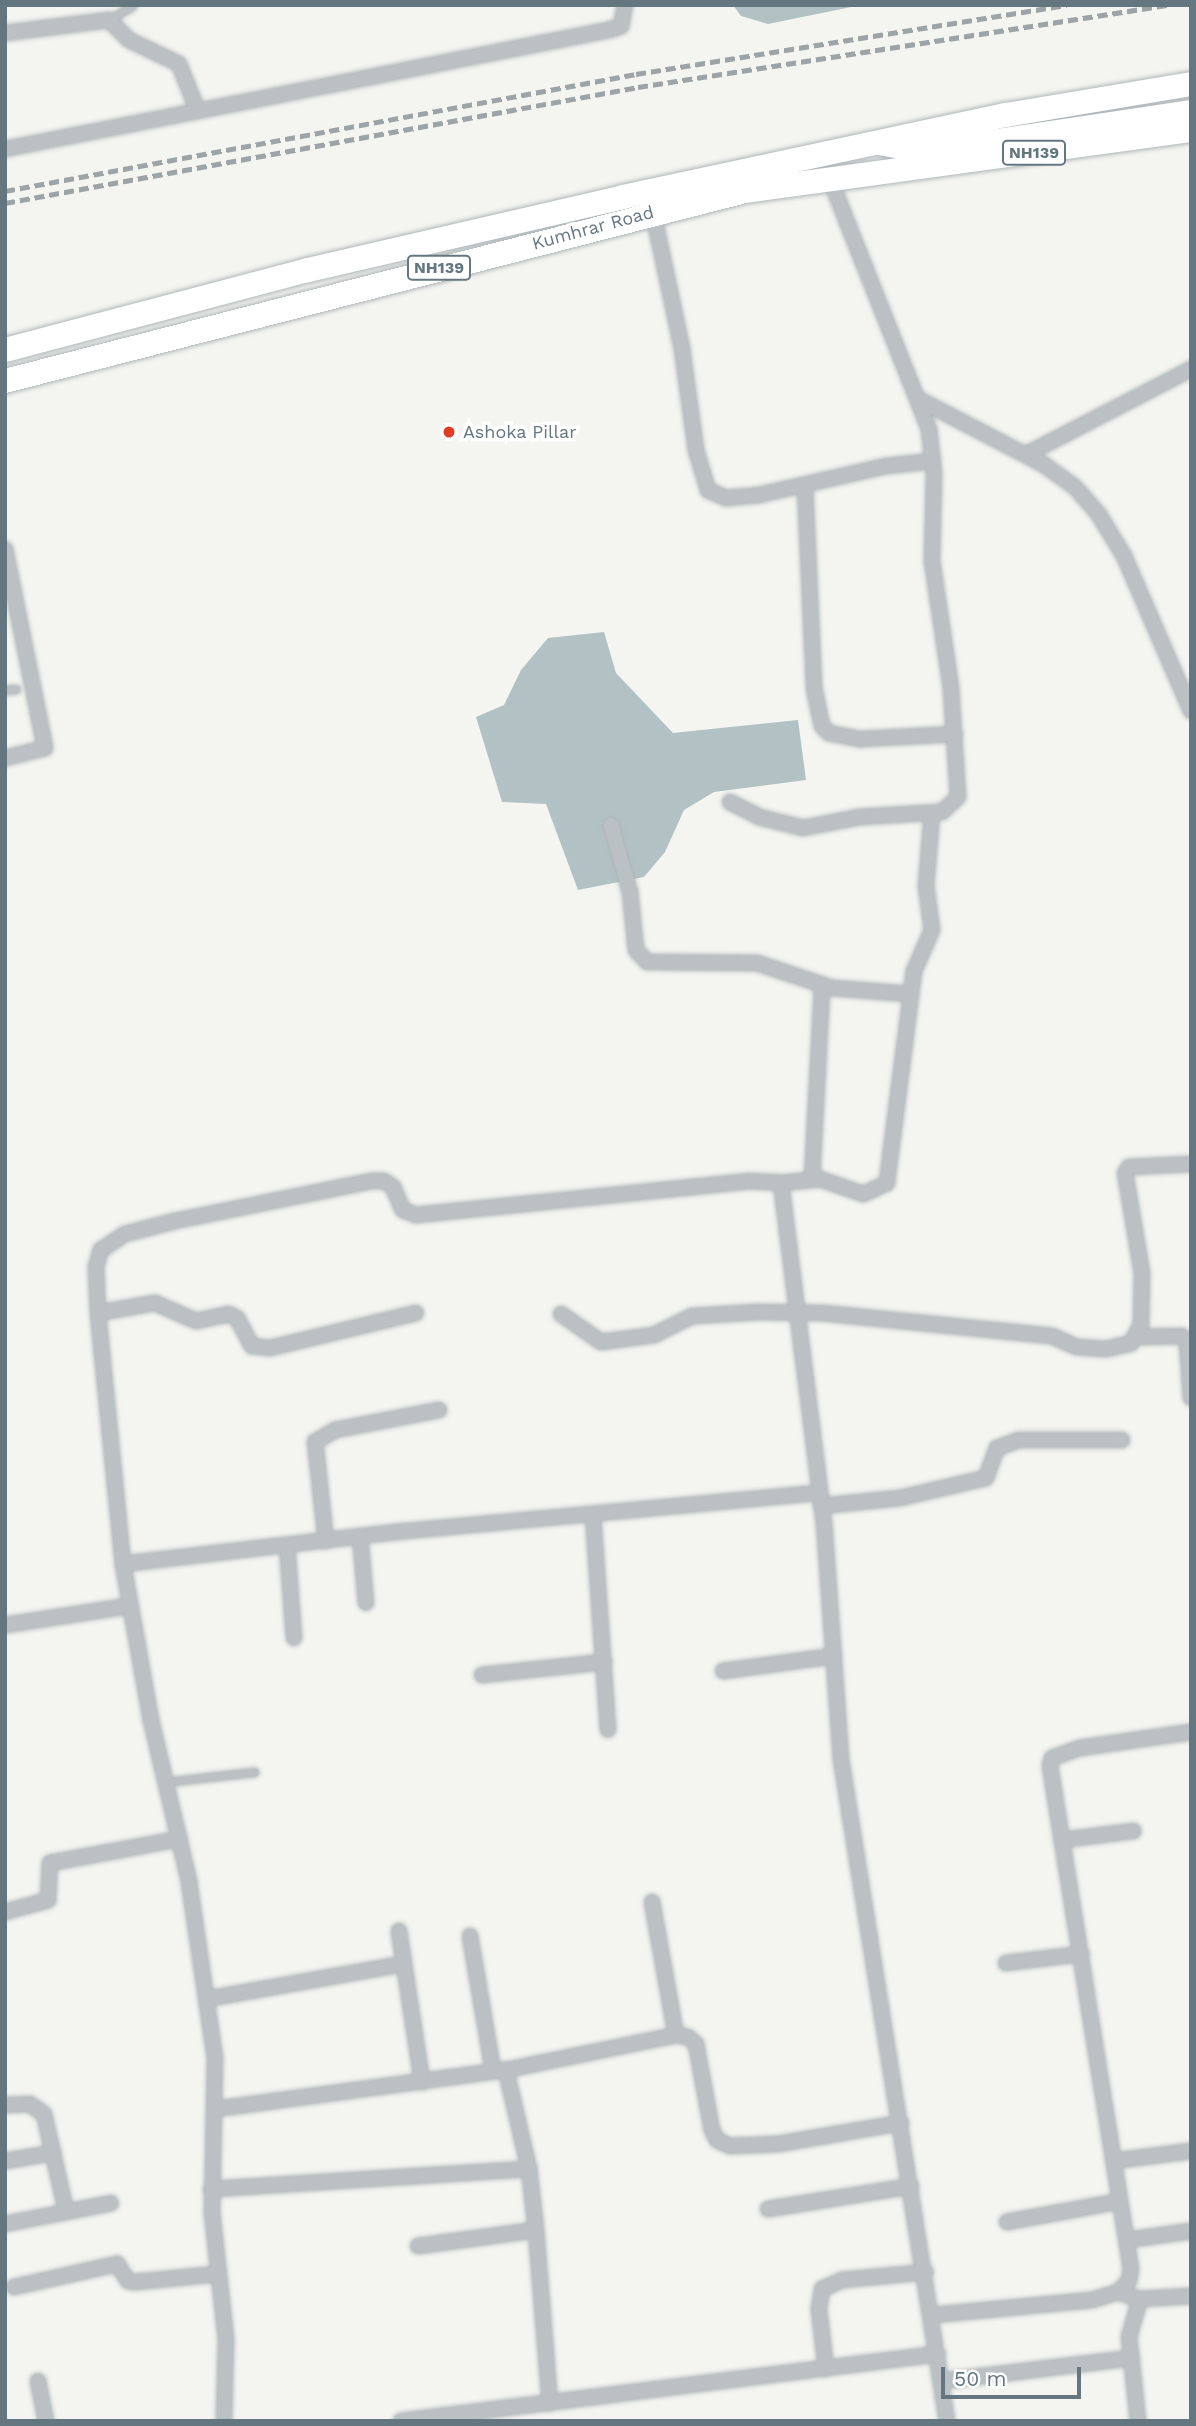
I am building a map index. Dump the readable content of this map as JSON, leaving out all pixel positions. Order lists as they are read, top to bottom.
{
  "streets": {
    "highway": ["NH139", "Kumhrar Road"]
  },
  "crossings": [
    ["NH139", "Kumhrar Road"]
  ],
  "places": ["Ashoka Pillar"],
  "scale_bar": "50 m"
}
